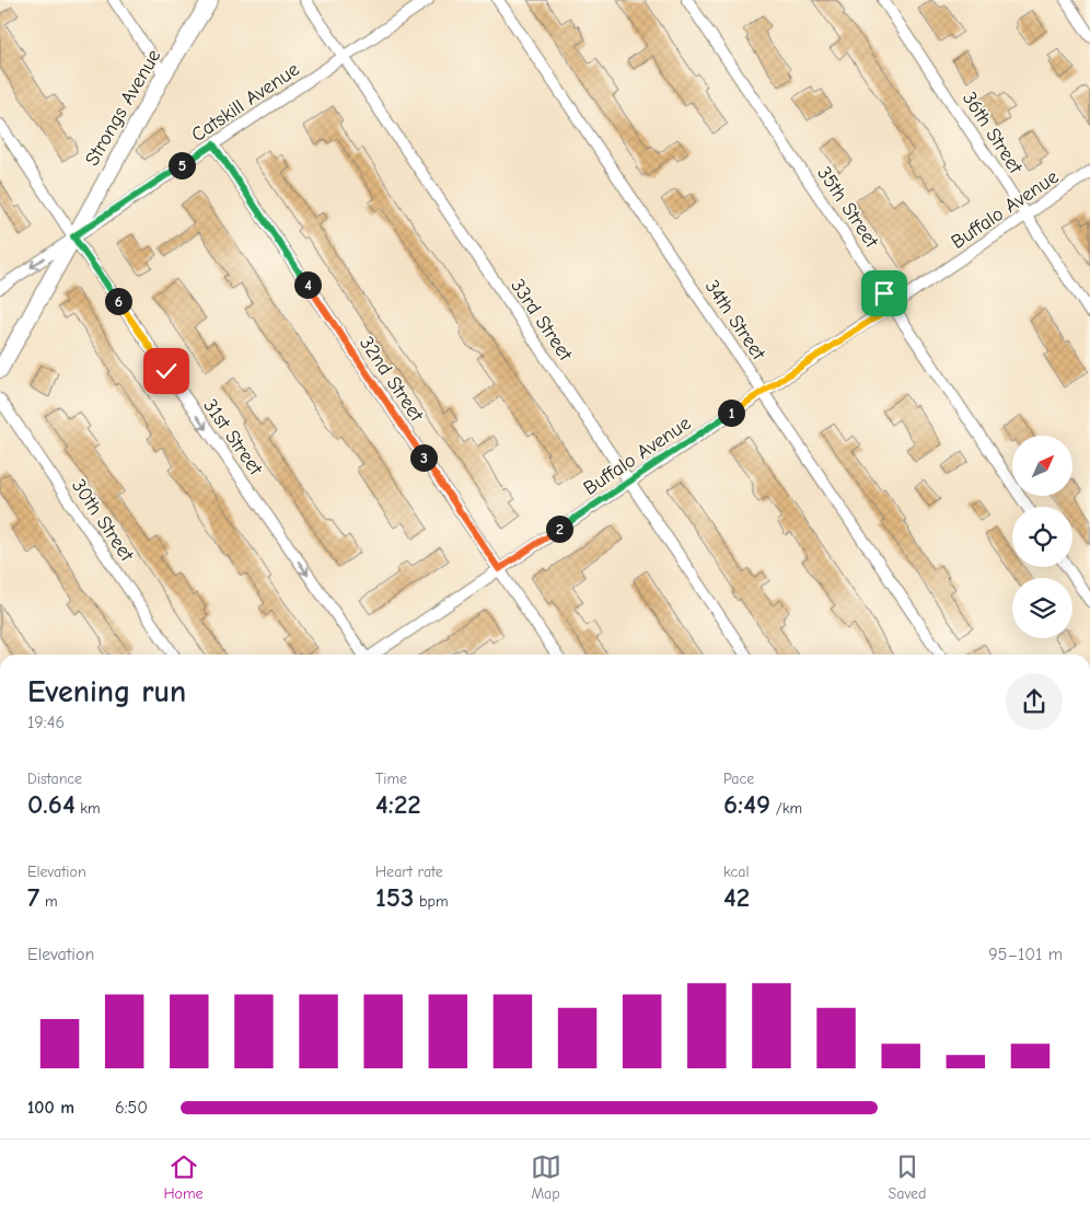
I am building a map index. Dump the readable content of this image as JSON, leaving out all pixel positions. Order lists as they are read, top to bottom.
{
  "streets": {
    "street": [
      "Catskill Avenue",
      "Strongs Avenue",
      "36th Street",
      "35th Street",
      "Buffalo Avenue",
      "33rd Street",
      "34th Street",
      "32nd Street",
      "31st Street",
      "30th Street"
    ]
  },
  "crossings": [
    ["Catskill Avenue", "Strongs Avenue"],
    ["Catskill Avenue", "33rd Street"],
    ["Catskill Avenue", "32nd Street"],
    ["Catskill Avenue", "31st Street"],
    ["Strongs Avenue", "31st Street"],
    ["36th Street", "Buffalo Avenue"],
    ["35th Street", "Buffalo Avenue"],
    ["Buffalo Avenue", "33rd Street"],
    ["Buffalo Avenue", "34th Street"],
    ["Buffalo Avenue", "32nd Street"]
  ],
  "one_way": ["31st Street"],
  "north": "top right",
  "page": {
    "pins": [
      "5",
      "4",
      "6",
      "1",
      "3",
      "2"
    ],
    "heading": ["Evening run", "19:46"],
    "stats": [
      ["Distance", "0.64 km"],
      ["Time", "4:22"],
      ["Pace", "6:49 /km"],
      ["Elevation", "7 m"],
      ["Heart rate", "153 bpm"],
      ["kcal", "42"]
    ],
    "chart": ["Elevation", "95–101 m"],
    "list": [
      {
        "name": "100 m",
        "note": "6:50"
      }
    ],
    "tabs": ["Home", "Map", "Saved"]
  }
}
